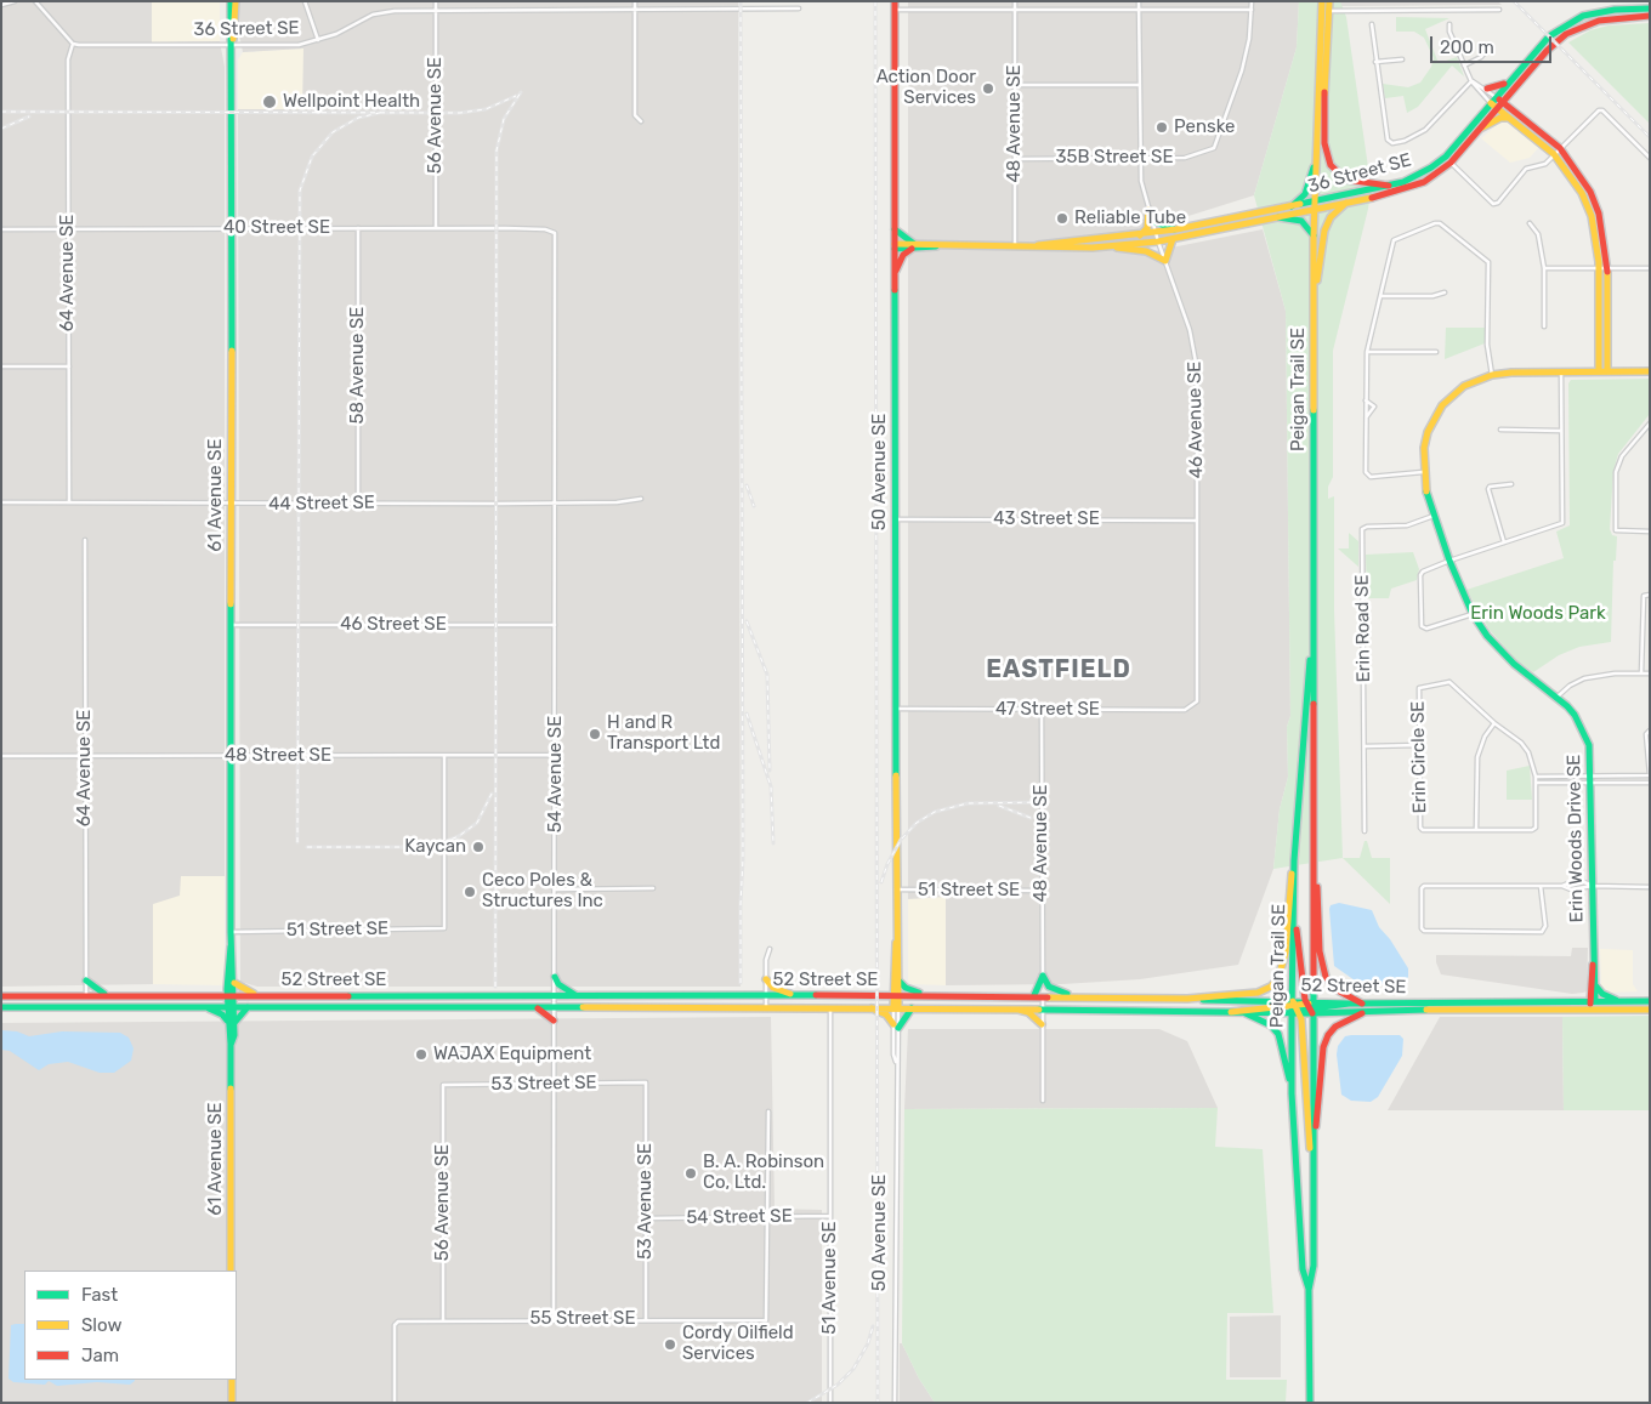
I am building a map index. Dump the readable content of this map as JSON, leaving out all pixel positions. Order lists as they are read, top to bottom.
{
  "streets": {
    "main road": [
      "36 Street SE",
      "Peigan Trail SE",
      "50 Avenue SE",
      "61 Avenue SE",
      "Erin Woods Drive SE",
      "52 Street SE"
    ],
    "street": [
      "56 Avenue SE",
      "48 Avenue SE",
      "35B Street SE",
      "40 Street SE",
      "64 Avenue SE",
      "58 Avenue SE",
      "46 Avenue SE",
      "44 Street SE",
      "43 Street SE",
      "46 Street SE",
      "Erin Road SE",
      "47 Street SE",
      "48 Street SE",
      "Erin Circle SE",
      "54 Avenue SE",
      "51 Street SE",
      "53 Street SE",
      "53 Avenue SE",
      "54 Street SE",
      "51 Avenue SE",
      "55 Street SE"
    ]
  },
  "crossings": [
    ["36 Street SE", "56 Avenue SE"],
    ["36 Street SE", "48 Avenue SE"],
    ["36 Street SE", "64 Avenue SE"],
    ["36 Street SE", "Peigan Trail SE"],
    ["36 Street SE", "46 Avenue SE"],
    ["36 Street SE", "50 Avenue SE"],
    ["36 Street SE", "61 Avenue SE"],
    ["56 Avenue SE", "40 Street SE"],
    ["56 Avenue SE", "53 Street SE"],
    ["56 Avenue SE", "55 Street SE"],
    ["48 Avenue SE", "35B Street SE"],
    ["48 Avenue SE", "47 Street SE"],
    ["48 Avenue SE", "51 Street SE"],
    ["35B Street SE", "46 Avenue SE"],
    ["40 Street SE", "64 Avenue SE"],
    ["40 Street SE", "58 Avenue SE"],
    ["40 Street SE", "61 Avenue SE"],
    ["40 Street SE", "54 Avenue SE"],
    ["64 Avenue SE", "44 Street SE"],
    ["64 Avenue SE", "48 Street SE"],
    ["64 Avenue SE", "52 Street SE"],
    ["58 Avenue SE", "44 Street SE"],
    ["Peigan Trail SE", "52 Street SE"],
    ["46 Avenue SE", "43 Street SE"],
    ["46 Avenue SE", "47 Street SE"],
    ["50 Avenue SE", "43 Street SE"],
    ["50 Avenue SE", "47 Street SE"],
    ["50 Avenue SE", "51 Street SE"],
    ["50 Avenue SE", "52 Street SE"],
    ["61 Avenue SE", "44 Street SE"],
    ["61 Avenue SE", "46 Street SE"],
    ["61 Avenue SE", "48 Street SE"],
    ["61 Avenue SE", "51 Street SE"],
    ["61 Avenue SE", "52 Street SE"],
    ["44 Street SE", "54 Avenue SE"],
    ["46 Street SE", "54 Avenue SE"],
    ["Erin Road SE", "Erin Woods Drive SE"],
    ["48 Street SE", "54 Avenue SE"],
    ["48 Street SE", "51 Street SE"],
    ["54 Avenue SE", "52 Street SE"],
    ["54 Avenue SE", "53 Street SE"],
    ["54 Avenue SE", "55 Street SE"],
    ["Erin Woods Drive SE", "52 Street SE"],
    ["52 Street SE", "51 Avenue SE"],
    ["53 Street SE", "53 Avenue SE"],
    ["53 Avenue SE", "54 Street SE"],
    ["53 Avenue SE", "55 Street SE"],
    ["54 Street SE", "51 Avenue SE"],
    ["54 Street SE", "55 Street SE"]
  ],
  "districts": ["EASTFIELD"],
  "parks": ["Erin Woods Park"],
  "places": [
    "Action Door Services",
    "Wellpoint Health",
    "Penske",
    "Reliable Tube",
    "H and R Transport Ltd",
    "Kaycan",
    "Ceco Poles & Structures Inc",
    "WAJAX Equipment",
    "B. A. Robinson Co, Ltd.",
    "Cordy Oilfield Services"
  ],
  "legend": ["Fast", "Slow", "Jam"],
  "scale_bar": "200 m"
}
